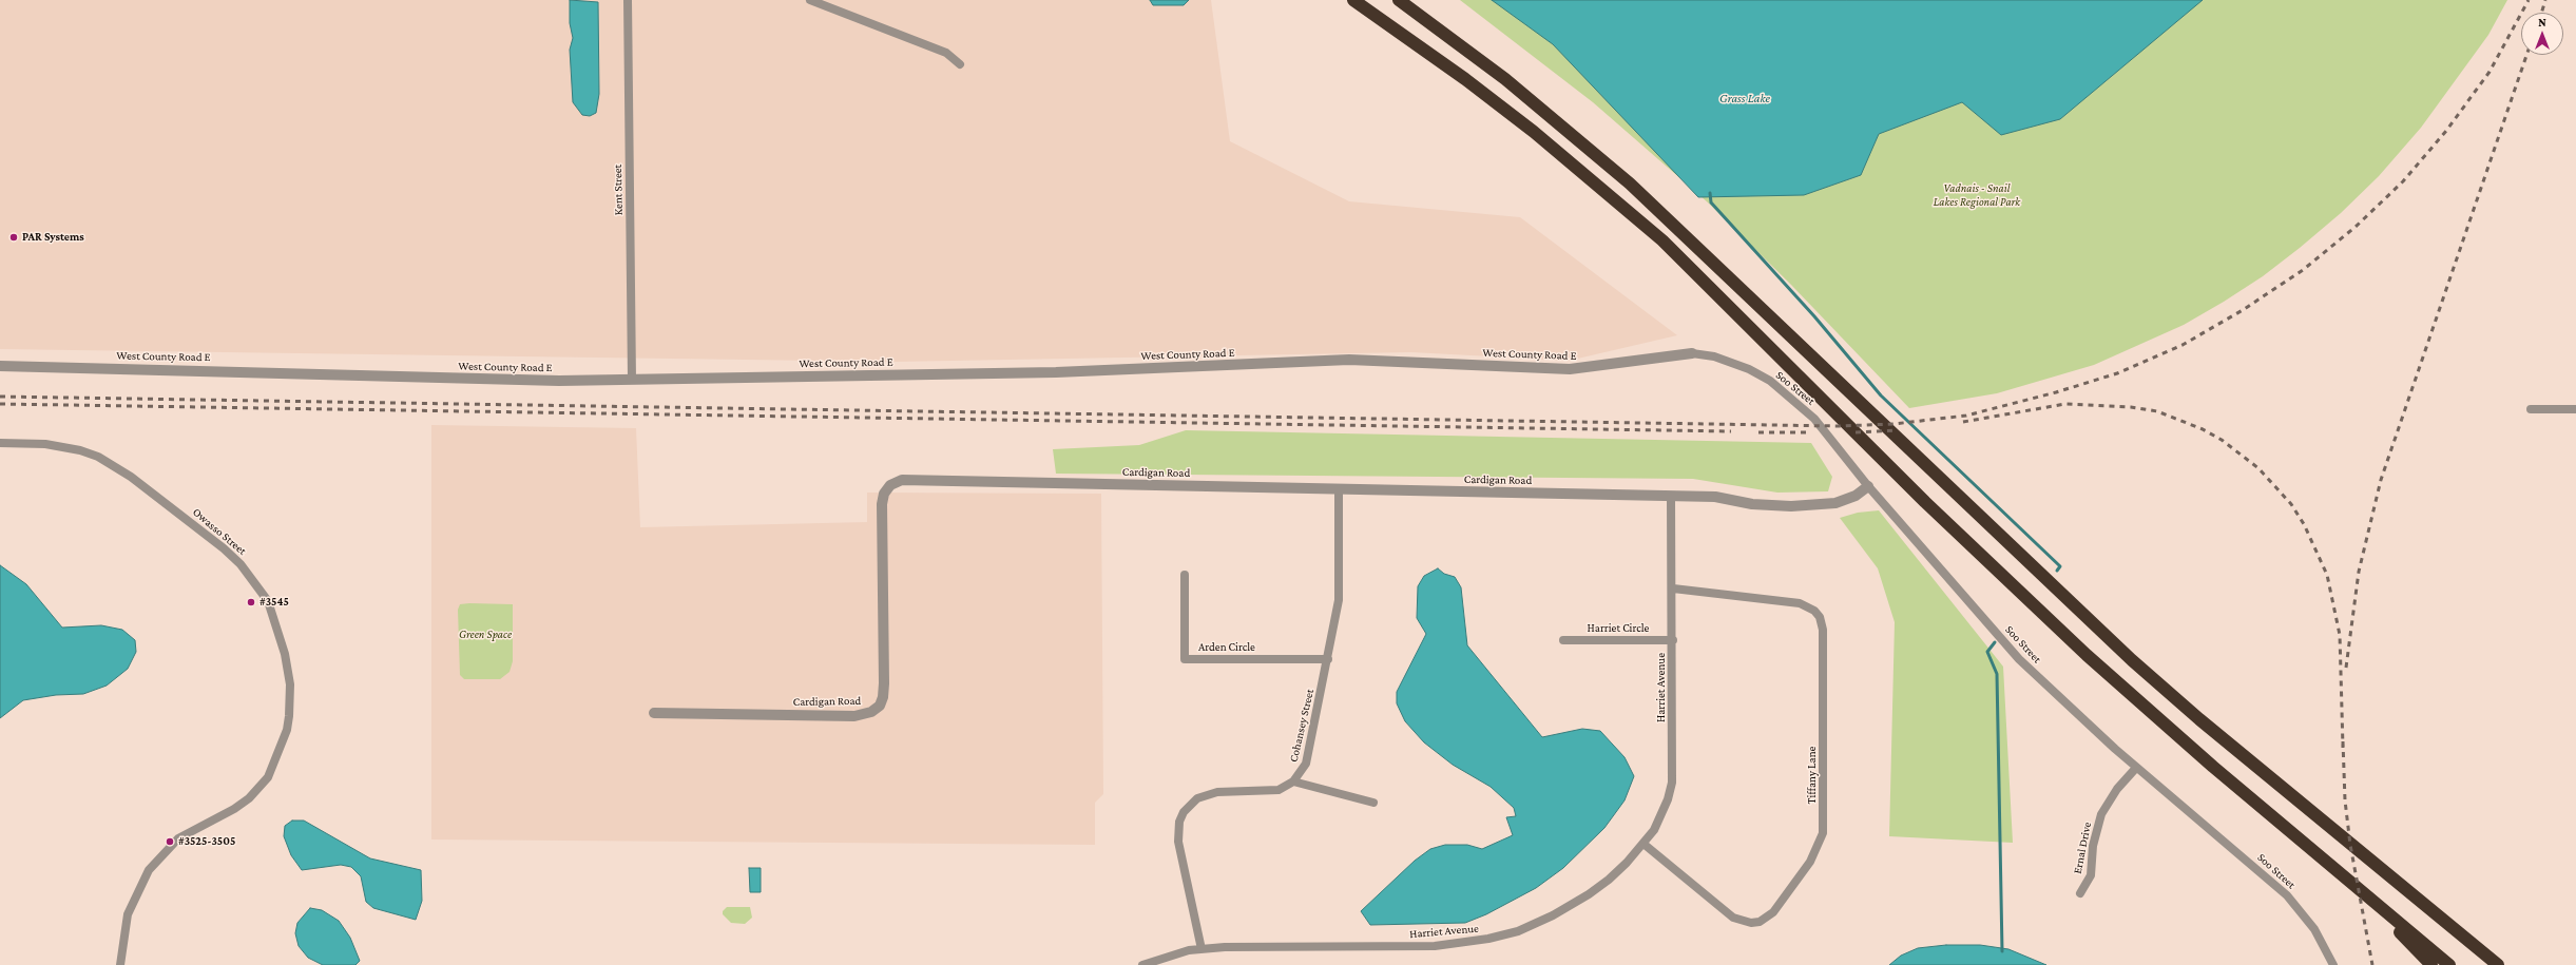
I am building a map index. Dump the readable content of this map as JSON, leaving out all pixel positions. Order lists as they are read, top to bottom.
{
  "streets": {
    "street": [
      "Kent Street",
      "West County Road E",
      "Soo Street",
      "Cardigan Road",
      "Owasso Street",
      "Harriet Circle",
      "Arden Circle",
      "Harriet Avenue",
      "Cohansey Street",
      "Tiffany Lane",
      "Ernal Drive"
    ]
  },
  "crossings": [
    ["Kent Street", "West County Road E"],
    ["West County Road E", "Soo Street"],
    ["Soo Street", "Cardigan Road"],
    ["Soo Street", "Ernal Drive"],
    ["Cardigan Road", "Harriet Avenue"],
    ["Cardigan Road", "Cohansey Street"],
    ["Harriet Circle", "Harriet Avenue"],
    ["Arden Circle", "Cohansey Street"],
    ["Harriet Avenue", "Cohansey Street"],
    ["Harriet Avenue", "Tiffany Lane"]
  ],
  "water": ["Grass Lake"],
  "parks": ["Vadnais - Snail Lakes Regional Park", "Green Space"],
  "places": ["PAR Systems", "#3545", "#3525-3505"],
  "north": "top"
}
